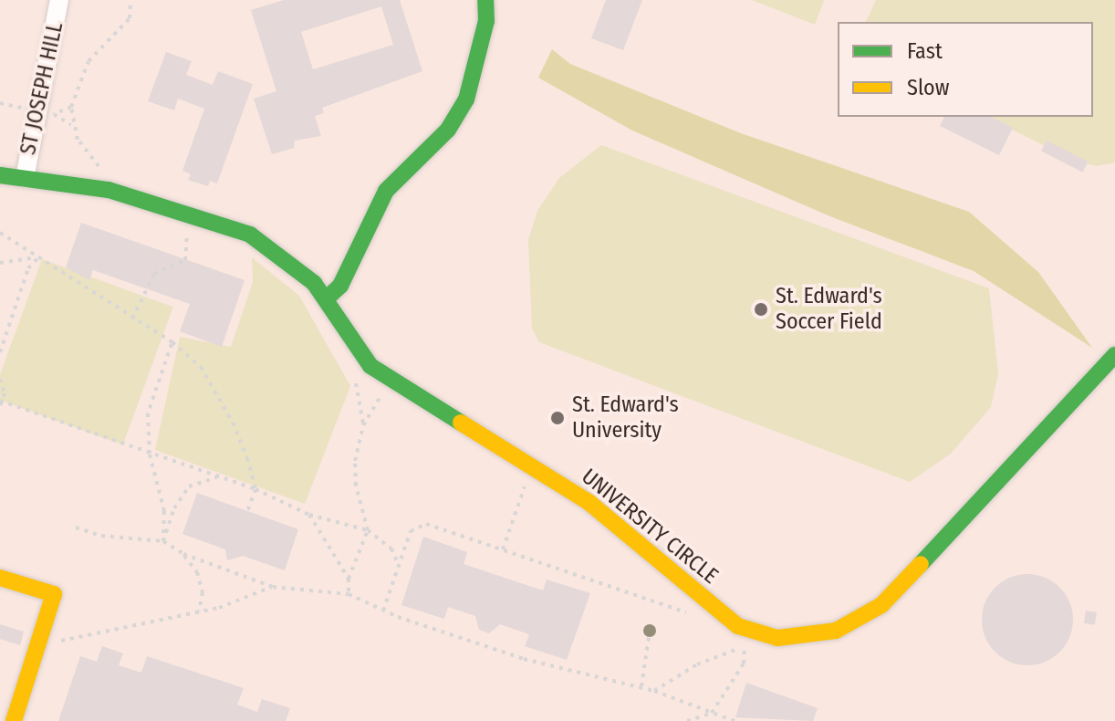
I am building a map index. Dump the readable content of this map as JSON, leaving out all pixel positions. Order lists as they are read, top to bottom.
{
  "streets": {
    "street": ["ST JOSEPH HILL", "UNIVERSITY CIRCLE"]
  },
  "crossings": [
    ["ST JOSEPH HILL", "UNIVERSITY CIRCLE"]
  ],
  "places": ["St. Edward's Soccer Field", "St. Edward's University"],
  "legend": ["Fast", "Slow"]
}
